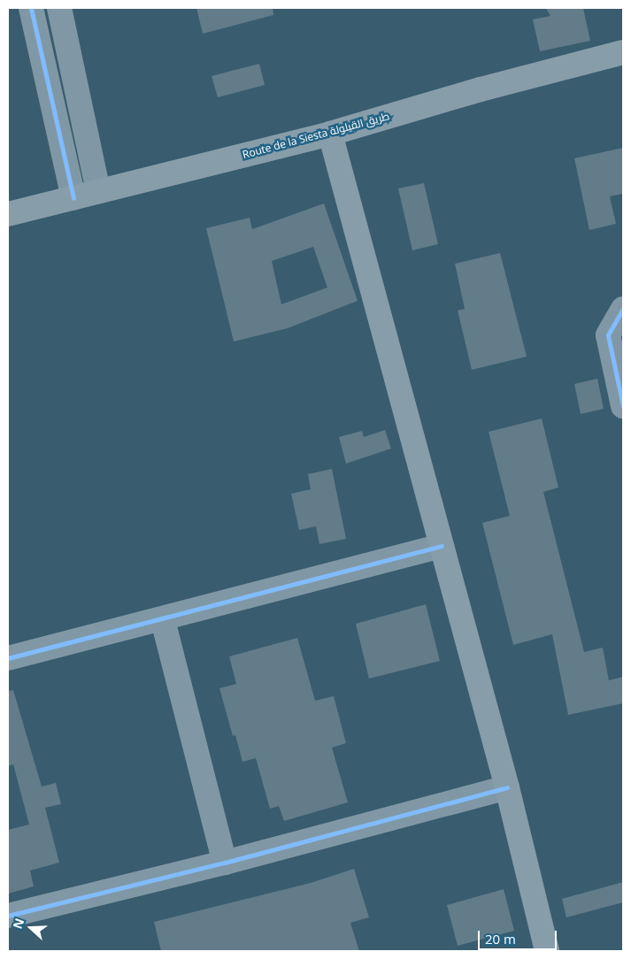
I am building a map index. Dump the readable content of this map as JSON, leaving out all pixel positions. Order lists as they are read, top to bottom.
{
  "streets": {
    "main road": ["Route de la Siesta طريق القيلولة"]
  },
  "scale_bar": "20 m",
  "north": "left"
}
